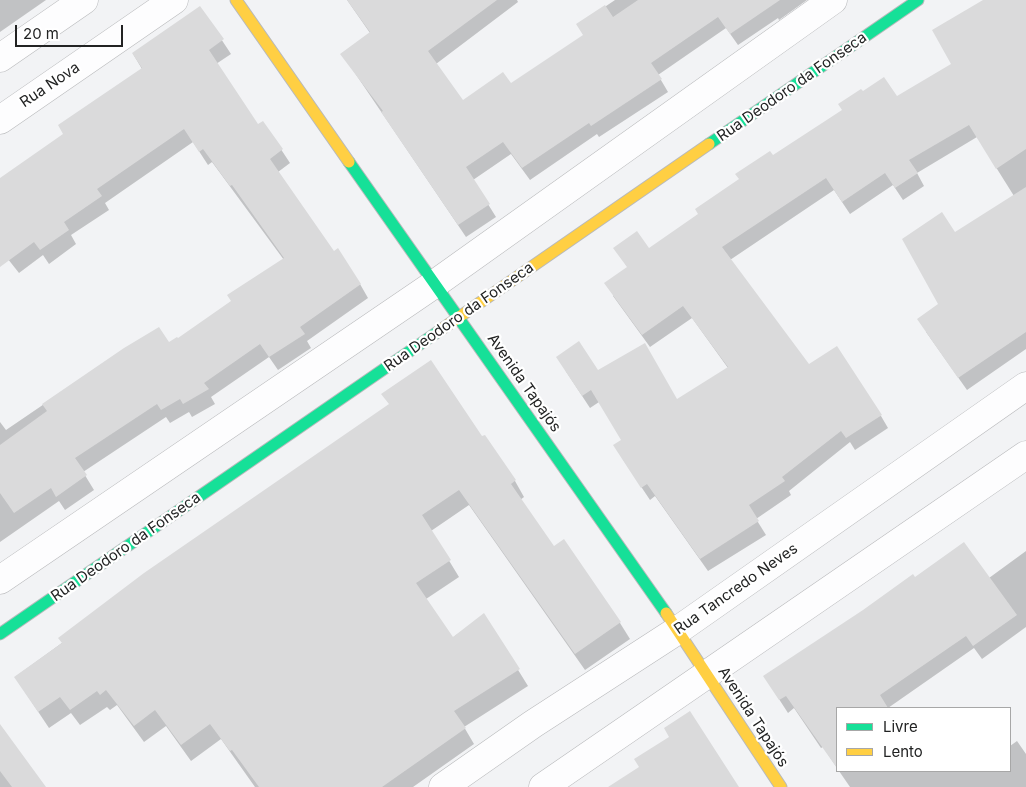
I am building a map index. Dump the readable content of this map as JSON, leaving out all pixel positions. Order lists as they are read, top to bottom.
{
  "streets": {
    "street": [
      "Rua Nova",
      "Rua Deodoro da Fonseca",
      "Avenida Tapajós",
      "Rua Tancredo Neves"
    ]
  },
  "crossings": [
    ["Rua Deodoro da Fonseca", "Avenida Tapajós"],
    ["Avenida Tapajós", "Rua Tancredo Neves"]
  ],
  "legend": ["Livre", "Lento"],
  "scale_bar": "20 m"
}
